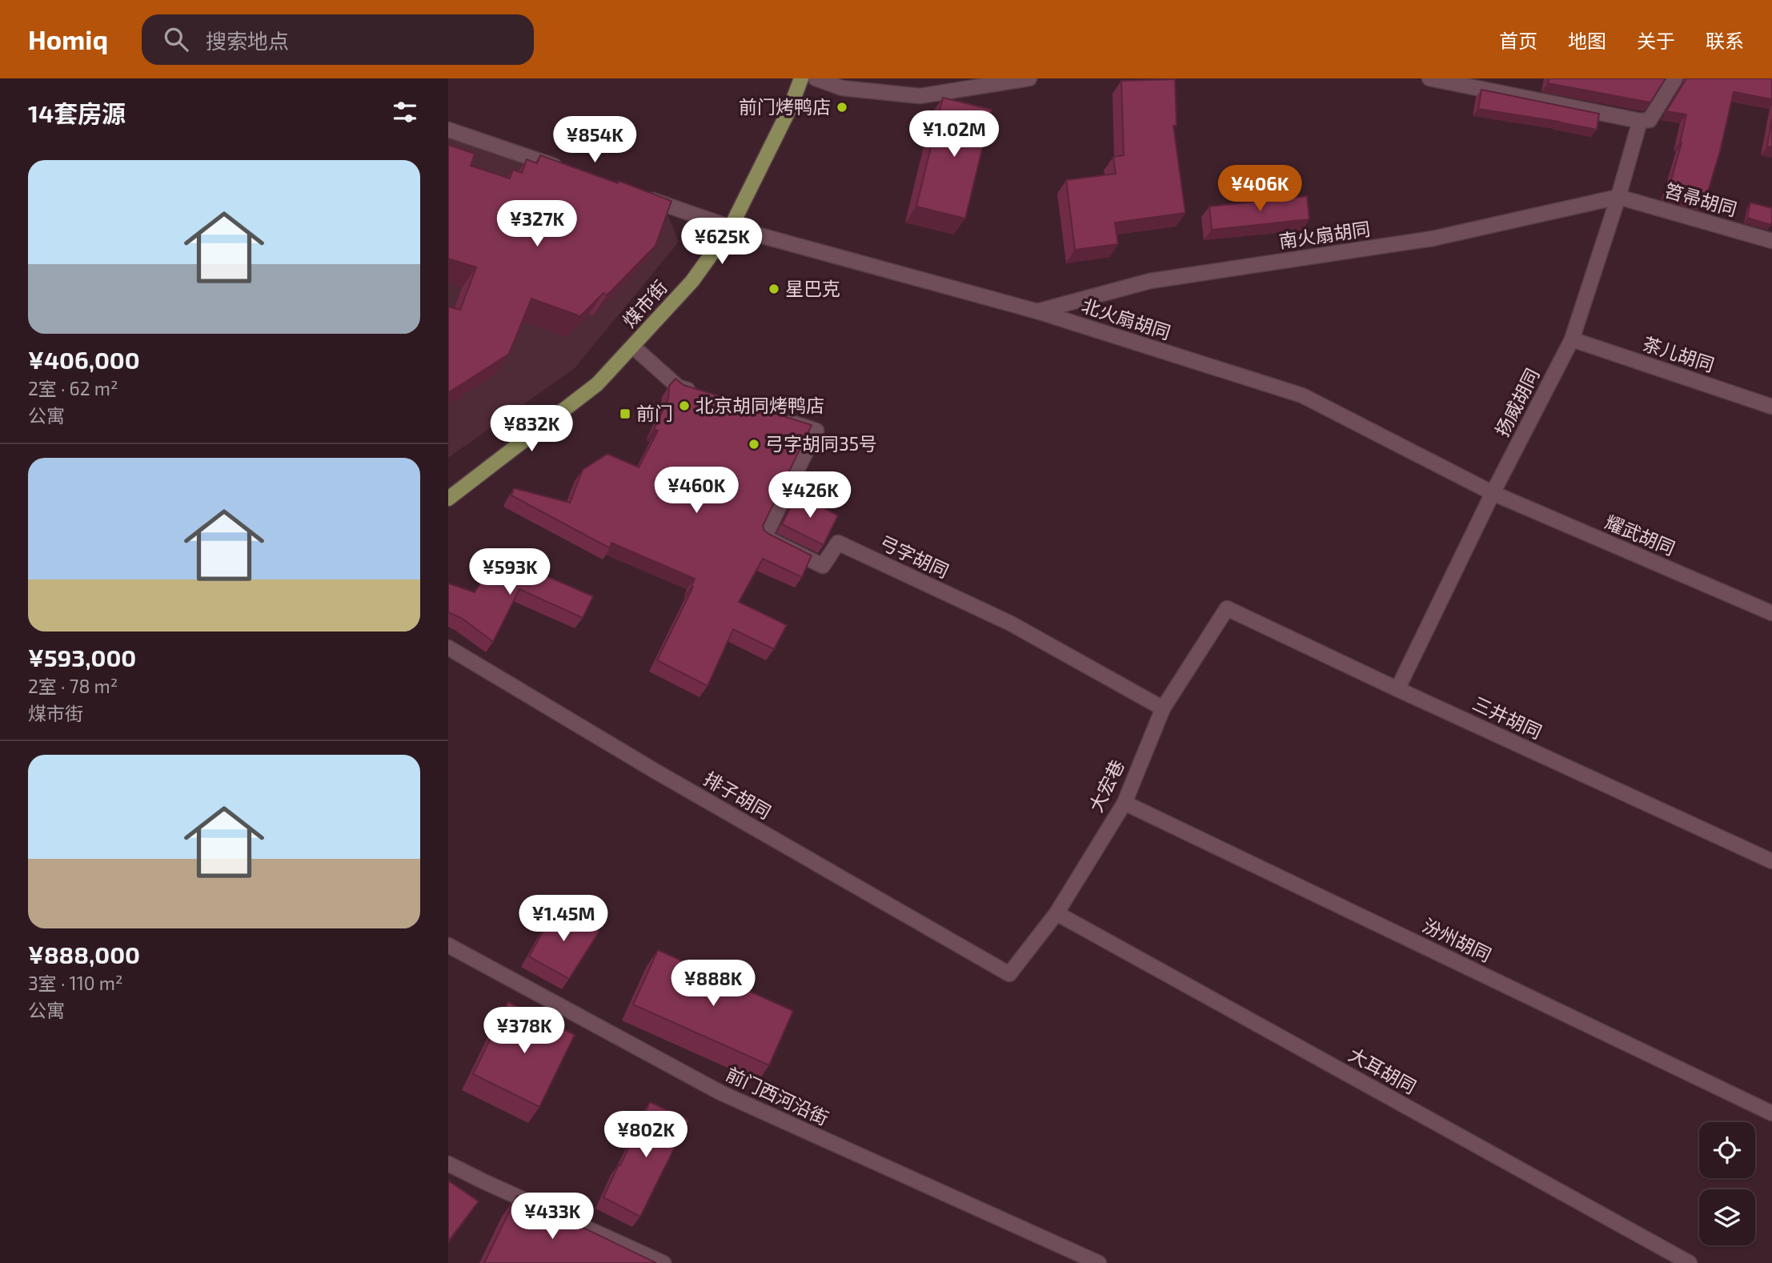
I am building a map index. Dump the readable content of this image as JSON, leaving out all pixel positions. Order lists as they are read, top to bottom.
{
  "streets": {
    "main road": ["煤市街"],
    "street": [
      "笤帚胡同",
      "南火扇胡同",
      "北火扇胡同",
      "茶儿胡同",
      "扬威胡同",
      "耀武胡同",
      "弓字胡同",
      "三井胡同",
      "大宏巷",
      "排子胡同",
      "汾州胡同",
      "大耳胡同",
      "前门西河沿街"
    ]
  },
  "crossings": [
    ["笤帚胡同", "南火扇胡同"],
    ["笤帚胡同", "扬威胡同"],
    ["南火扇胡同", "北火扇胡同"],
    ["南火扇胡同", "扬威胡同"],
    ["煤市街", "北火扇胡同"],
    ["北火扇胡同", "扬威胡同"],
    ["北火扇胡同", "耀武胡同"],
    ["茶儿胡同", "扬威胡同"],
    ["扬威胡同", "耀武胡同"],
    ["扬威胡同", "三井胡同"],
    ["弓字胡同", "大宏巷"],
    ["三井胡同", "大宏巷"],
    ["大宏巷", "排子胡同"],
    ["大宏巷", "汾州胡同"],
    ["大宏巷", "大耳胡同"]
  ],
  "places": {
    "other": [
      "前门烤鸭店",
      "星巴克",
      "北京胡同烤鸭店",
      "弓字胡同35号"
    ],
    "transit": ["前门"]
  },
  "page": {
    "header": "Homiq",
    "search": "搜索地点",
    "nav": [
      "首页",
      "地图",
      "关于",
      "联系"
    ],
    "heading": "14套房源",
    "price": [
      "¥1.02M",
      "¥854K",
      "¥406K",
      "¥327K",
      "¥625K",
      "¥832K",
      "¥460K",
      "¥426K",
      "¥593K",
      "¥1.45M",
      "¥888K",
      "¥378K",
      "¥802K",
      "¥433K"
    ],
    "list": [
      {
        "name": "¥406,000",
        "note": "2室 · 62 m² · 公寓"
      },
      {
        "name": "¥593,000",
        "note": "2室 · 78 m² · 煤市街"
      },
      {
        "name": "¥888,000",
        "note": "3室 · 110 m² · 公寓"
      }
    ]
  }
}
